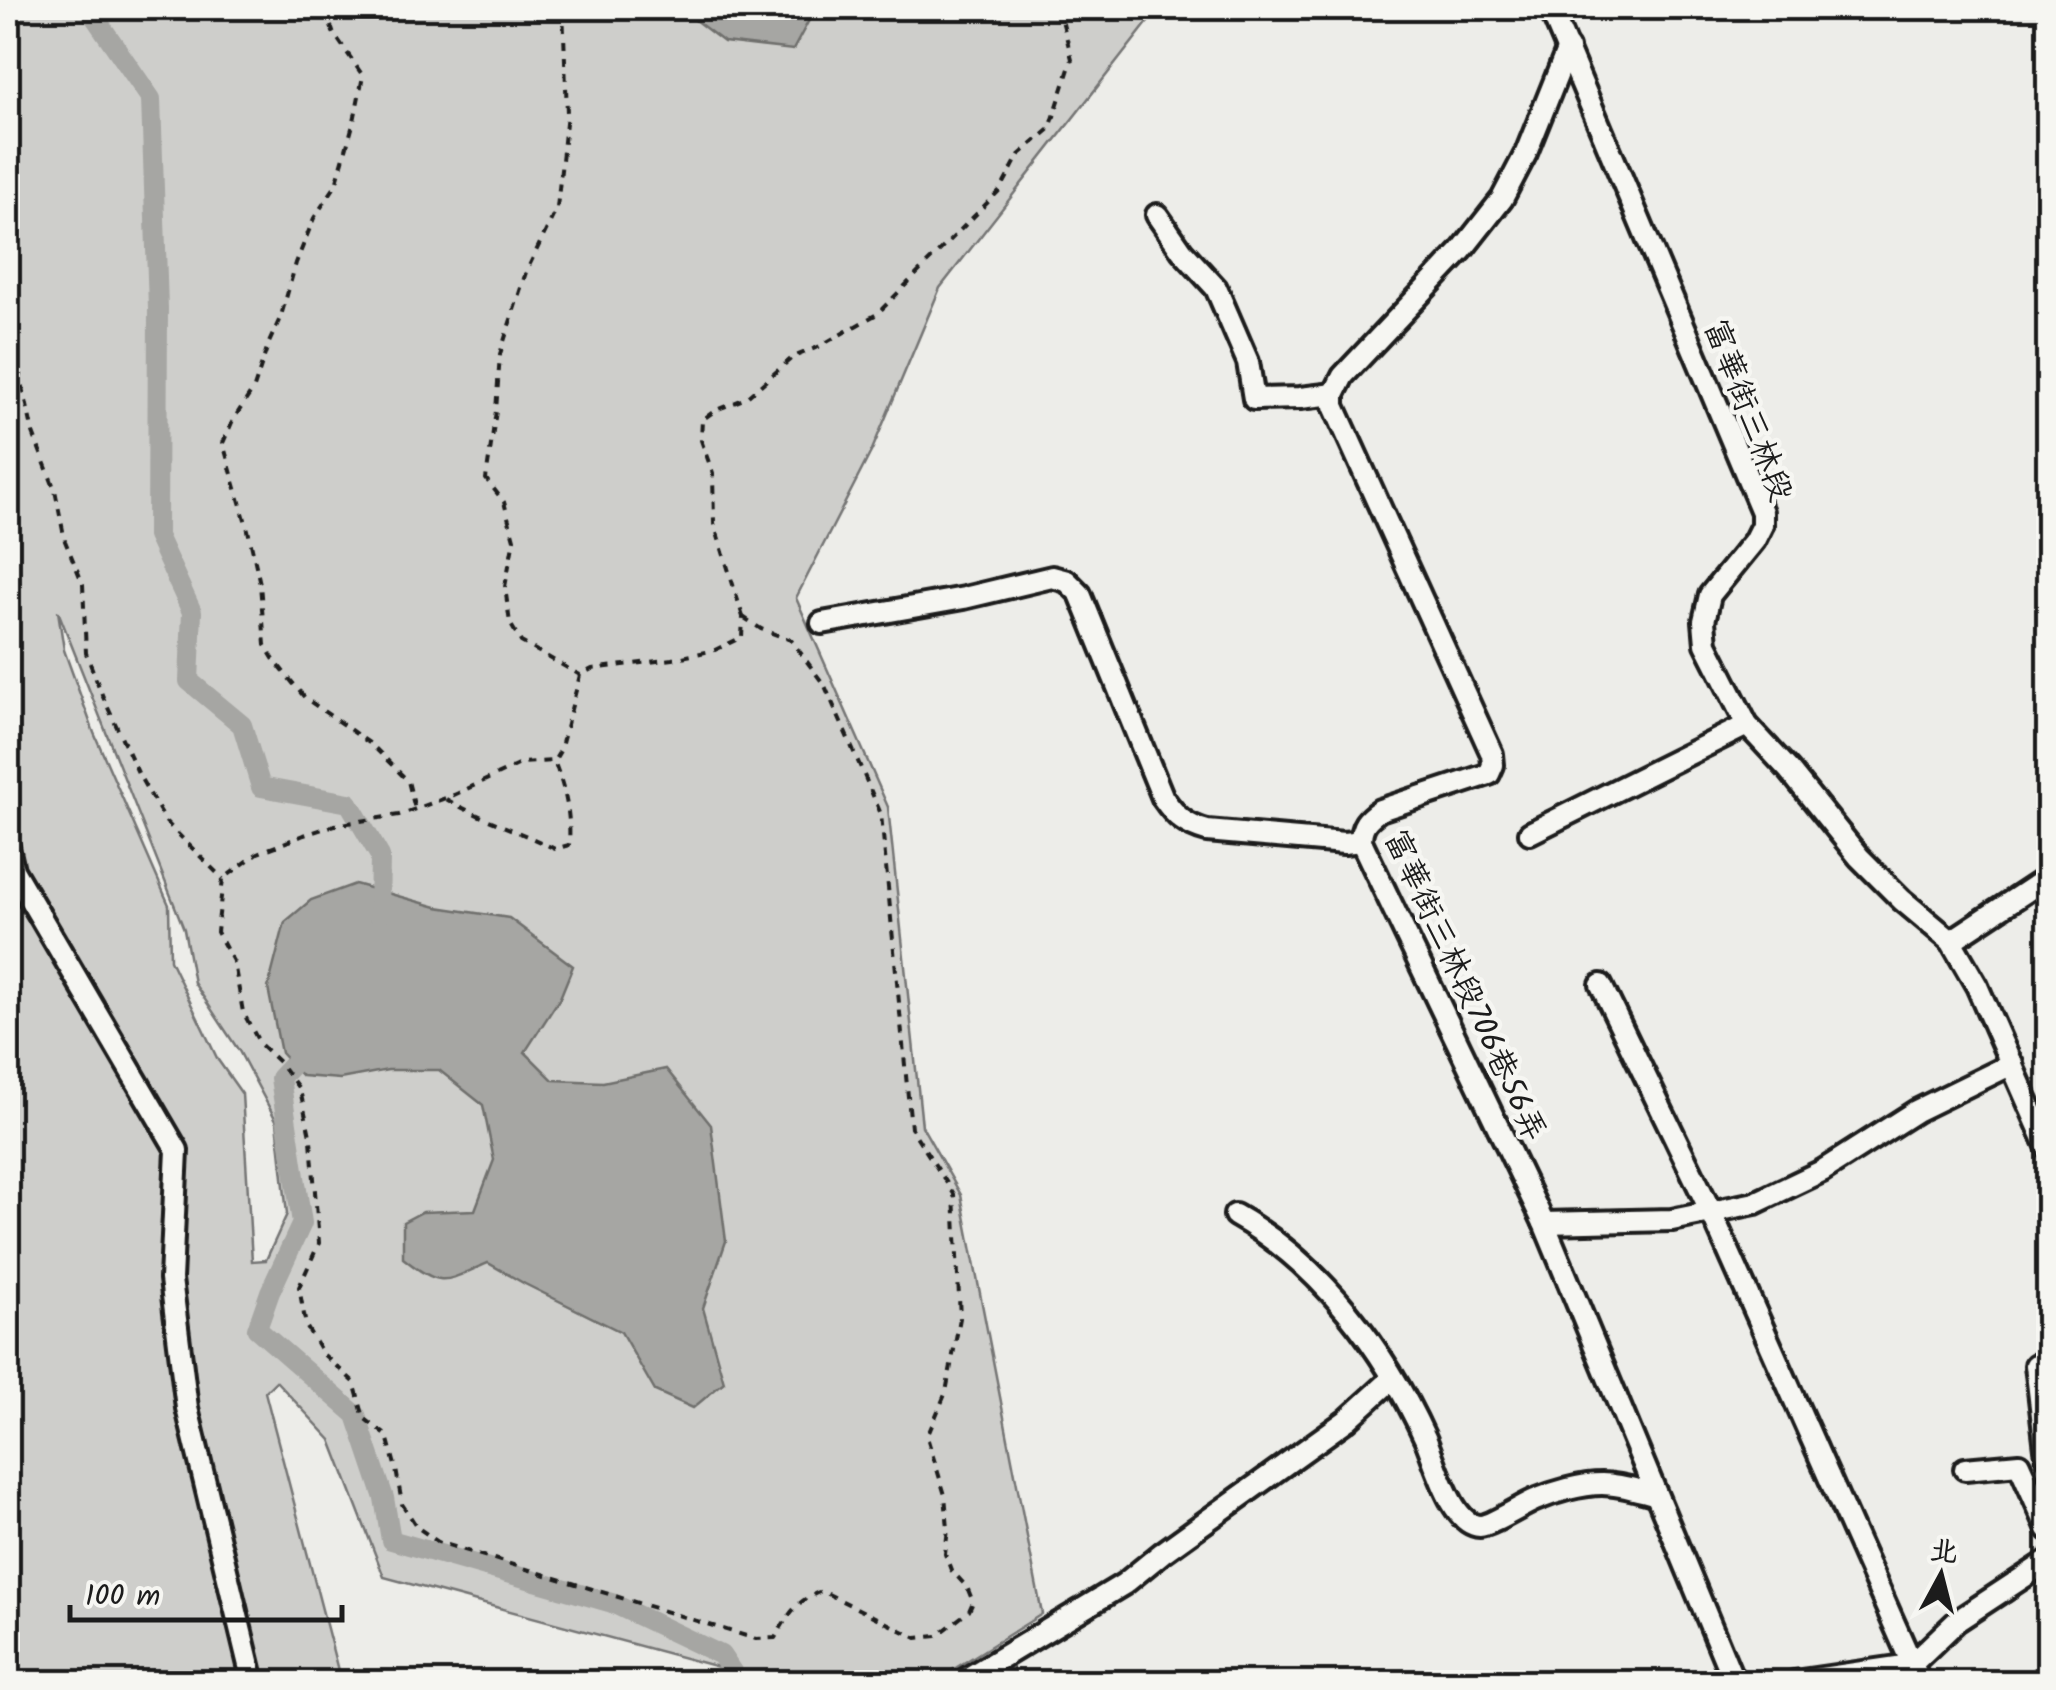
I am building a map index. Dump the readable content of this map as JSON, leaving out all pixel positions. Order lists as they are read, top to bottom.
{
  "streets": {
    "street": ["富華街三林段", "富華街三林段706巷56弄"]
  },
  "scale_bar": "100 m",
  "north": "top"
}
